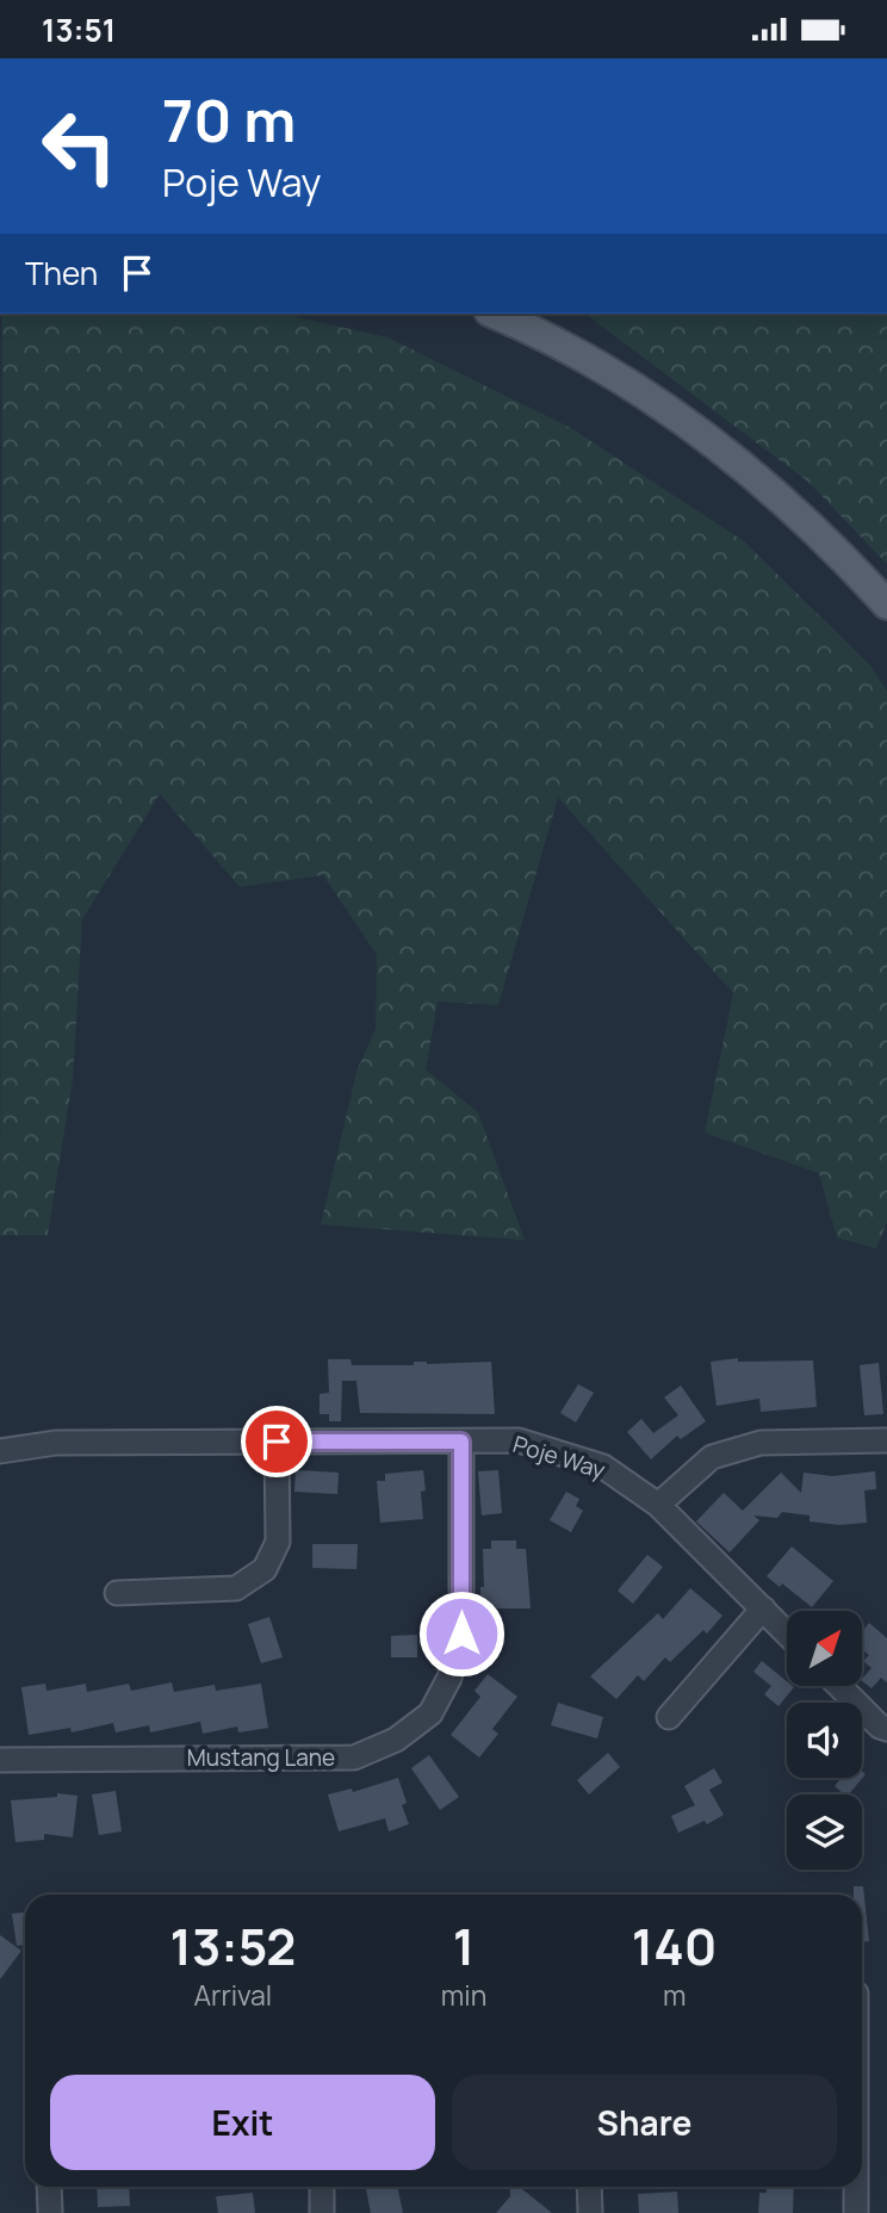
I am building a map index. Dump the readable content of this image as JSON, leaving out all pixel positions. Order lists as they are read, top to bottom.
{
  "streets": {
    "street": ["Poje Way", "Mustang Lane"]
  },
  "crossings": [
    ["Poje Way", "Mustang Lane"]
  ],
  "north": "top right",
  "page": {
    "status": "13:51",
    "turn": ["70 m", "Poje Way"],
    "then": "Then",
    "eta": [
      "13:52",
      "Arrival",
      "1",
      "min",
      "140",
      "m"
    ],
    "buttons": ["Exit", "Share"]
  }
}
